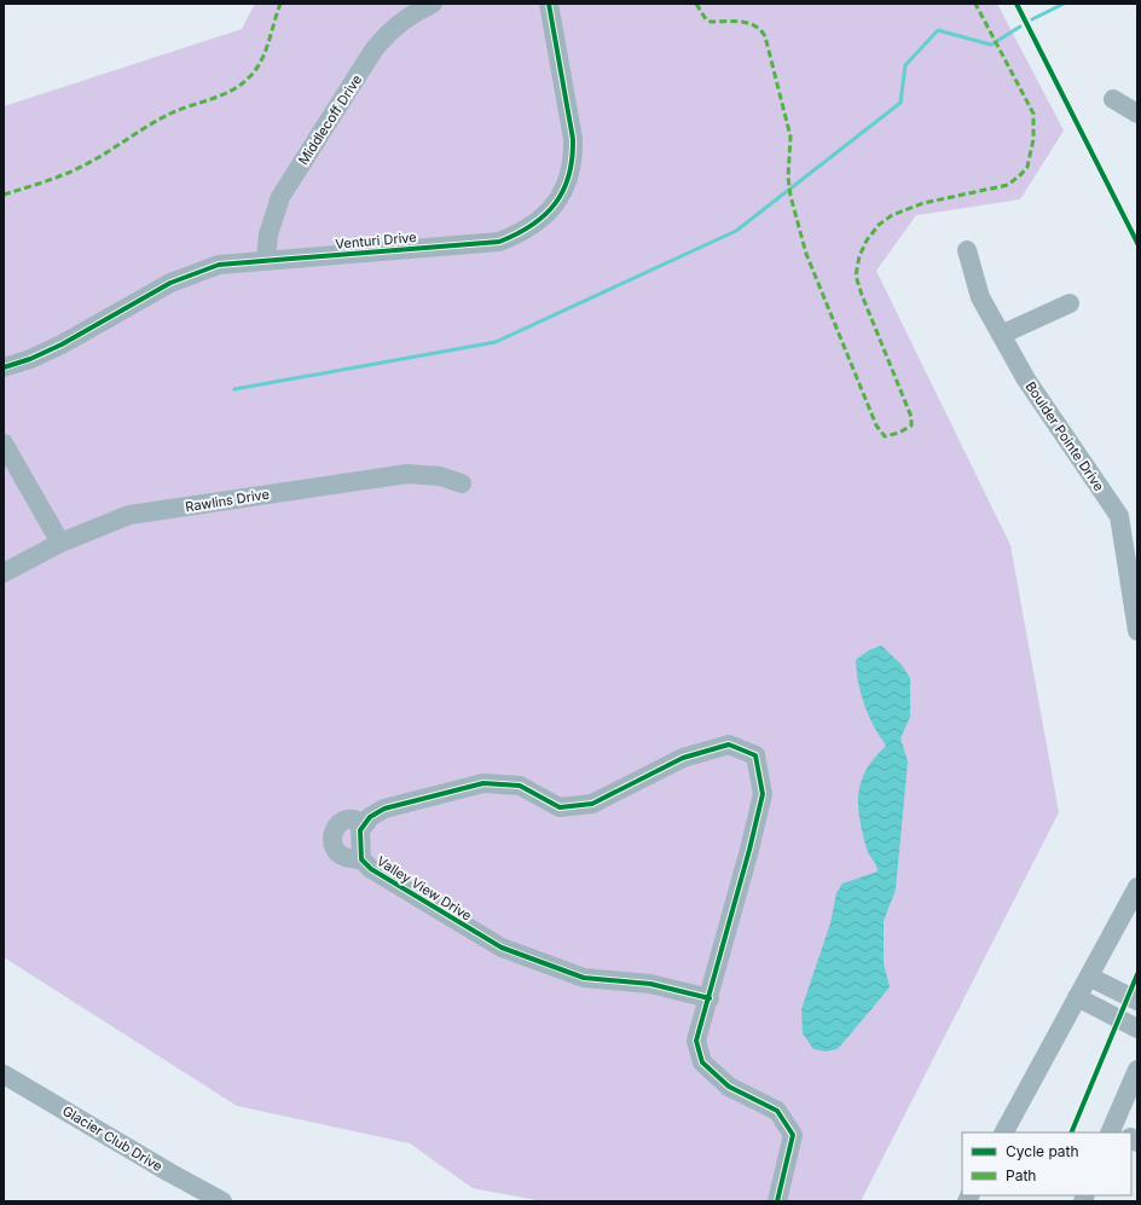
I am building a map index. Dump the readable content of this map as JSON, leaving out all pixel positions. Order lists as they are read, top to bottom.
{
  "streets": {
    "street": [
      "Middlecoff Drive",
      "Venturi Drive",
      "Boulder Pointe Drive",
      "Rawlins Drive",
      "Valley View Drive",
      "Glacier Club Drive"
    ]
  },
  "crossings": [
    ["Middlecoff Drive", "Venturi Drive"]
  ],
  "legend": ["Cycle path", "Path"]
}
